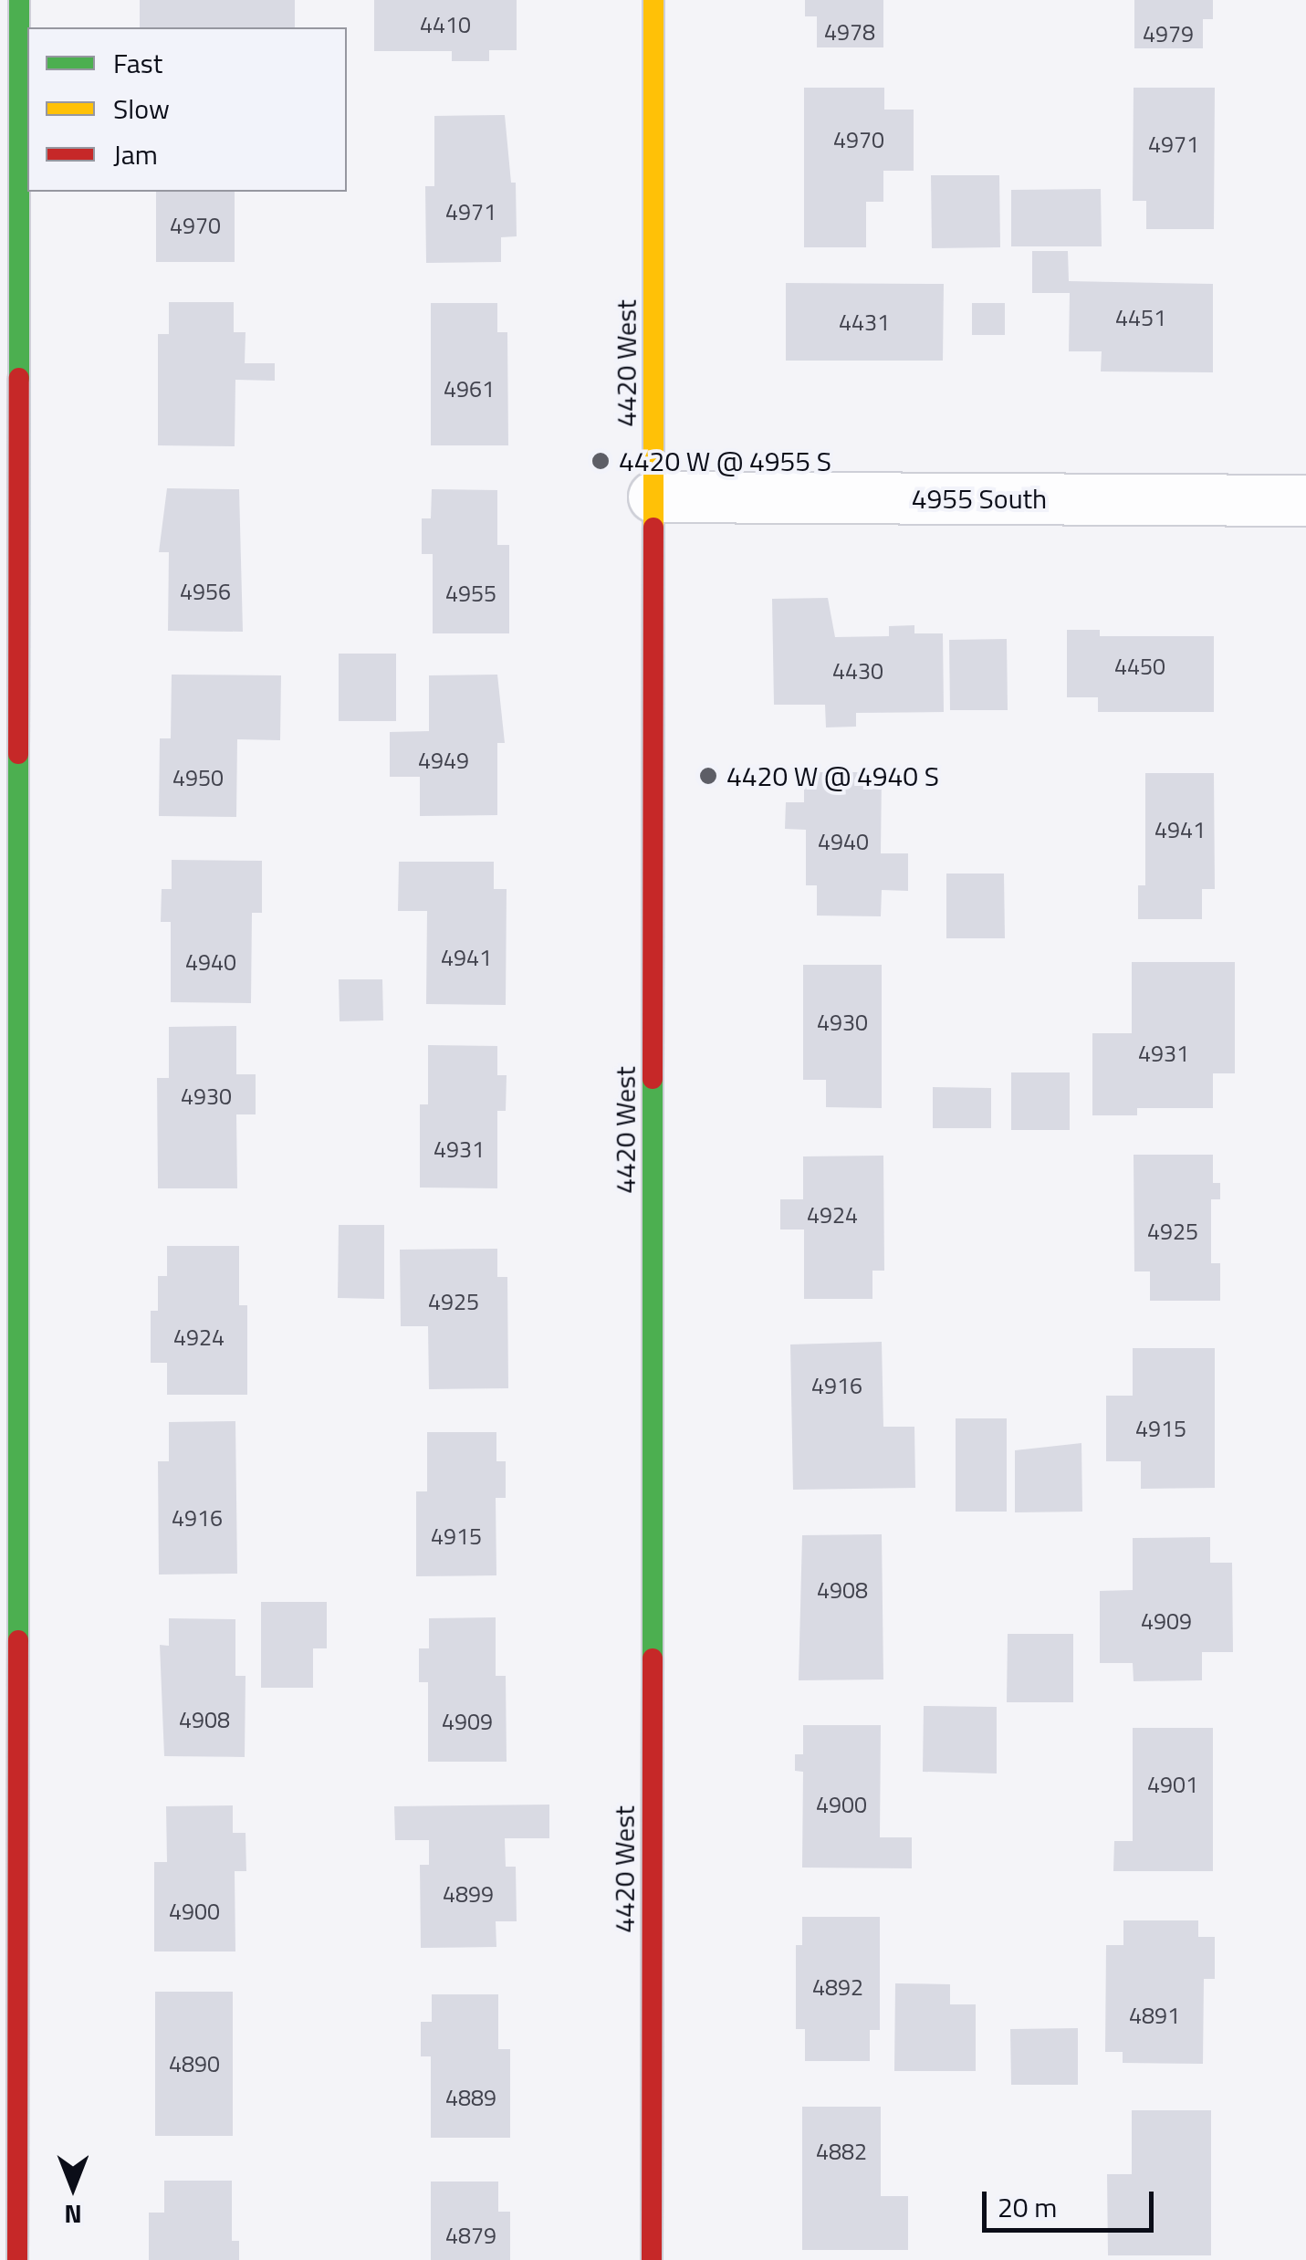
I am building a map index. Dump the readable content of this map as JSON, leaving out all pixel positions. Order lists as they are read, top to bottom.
{
  "streets": {
    "street": ["4420 West", "4955 South"]
  },
  "crossings": [
    ["4420 West", "4955 South"]
  ],
  "places": ["4420 W @ 4955 S", "4420 W @ 4940 S"],
  "house_numbers": [
    "4410",
    "4978",
    "4979",
    "4970",
    "4971",
    "4971",
    "4970",
    "4451",
    "4431",
    "4961",
    "4956",
    "4955",
    "4450",
    "4430",
    "4949",
    "4950",
    "4941",
    "4940",
    "4941",
    "4940",
    "4930",
    "4931",
    "4930",
    "4931",
    "4924",
    "4925",
    "4925",
    "4924",
    "4916",
    "4915",
    "4916",
    "4915",
    "4908",
    "4909",
    "4908",
    "4909",
    "4901",
    "4900",
    "4899",
    "4900",
    "4892",
    "4891",
    "4890",
    "4889",
    "4882",
    "4879"
  ],
  "legend": ["Fast", "Slow", "Jam"],
  "scale_bar": "20 m",
  "north": "bottom"
}
